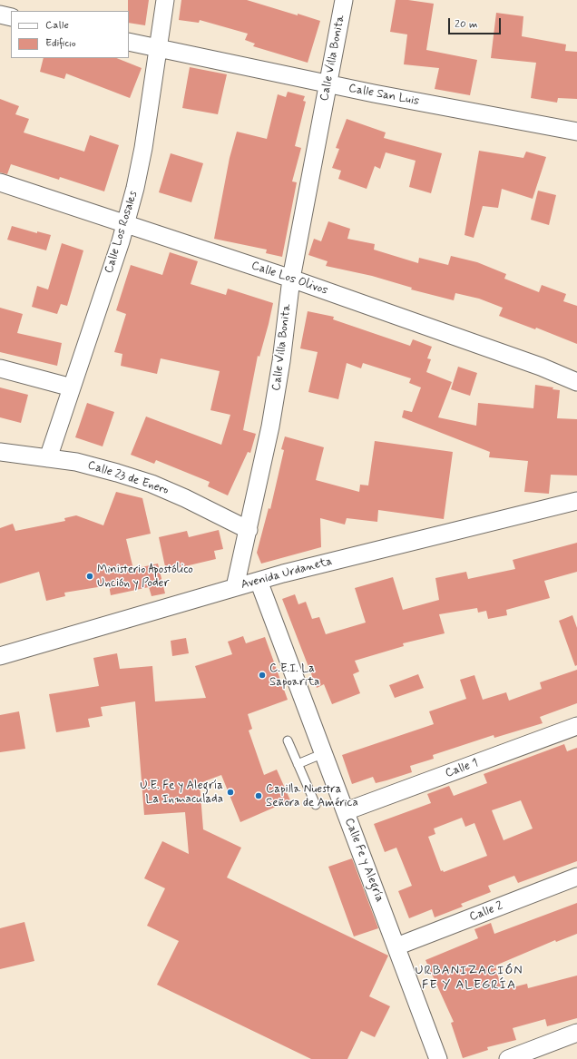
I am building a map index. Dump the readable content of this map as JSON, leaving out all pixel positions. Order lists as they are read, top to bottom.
{
  "streets": {
    "street": [
      "Calle Villa Bonita",
      "Calle San Luis",
      "Calle Los Rosales",
      "Calle Los Olivos",
      "Calle 23 de Enero",
      "Avenida Urdaneta",
      "Calle 1",
      "Calle Fe y Alegría",
      "Calle 2"
    ]
  },
  "crossings": [
    ["Calle Villa Bonita", "Calle San Luis"],
    ["Calle Villa Bonita", "Calle Los Olivos"],
    ["Calle Villa Bonita", "Calle 23 de Enero"],
    ["Calle Villa Bonita", "Avenida Urdaneta"],
    ["Calle San Luis", "Calle Los Rosales"],
    ["Calle Los Rosales", "Calle Los Olivos"],
    ["Calle Los Rosales", "Calle 23 de Enero"],
    ["Avenida Urdaneta", "Calle Fe y Alegría"],
    ["Calle 1", "Calle Fe y Alegría"],
    ["Calle Fe y Alegría", "Calle 2"]
  ],
  "districts": ["URBANIZACIÓN FE Y ALEGRÍA"],
  "places": [
    "Ministerio Apostólico Unción y Poder",
    "C.E.I. La Sapoarita",
    "U.E. Fe y Alegría La Inmaculada",
    "Capilla Nuestra Señora de América"
  ],
  "legend": ["Calle", "Edificio"],
  "scale_bar": "20 m"
}
